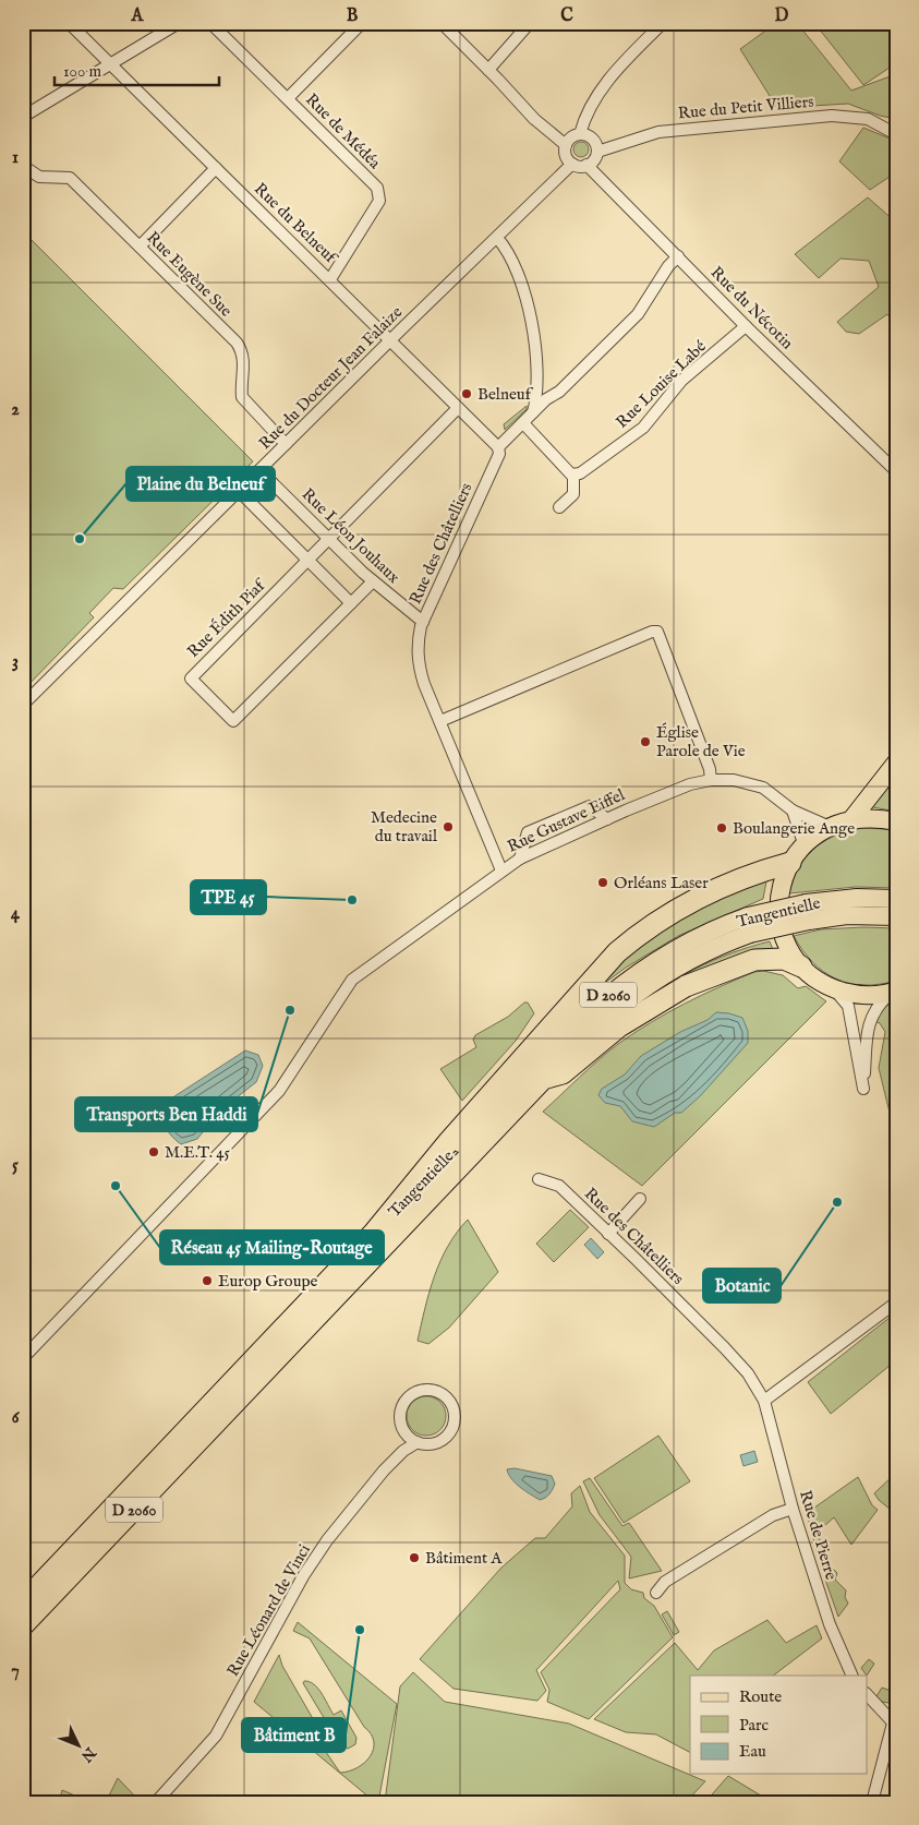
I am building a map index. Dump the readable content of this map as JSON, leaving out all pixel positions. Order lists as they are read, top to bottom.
{
  "streets": {
    "highway": ["Tangentielle", "D 2060"],
    "street": [
      "Rue du Petit Villiers",
      "Rue de Médéa",
      "Rue du Belneuf",
      "Rue Eugène Sue",
      "Rue du Nécotin",
      "Rue du Docteur Jean Falaize",
      "Rue Louise Labé",
      "Rue Léon Jouhaux",
      "Rue des Châtelliers",
      "Rue Édith Piaf",
      "Rue Gustave Eiffel",
      "Rue de Pierre",
      "Rue Léonard de Vinci"
    ]
  },
  "crossings": [
    ["Rue du Petit Villiers", "Rue du Nécotin"],
    ["Rue du Petit Villiers", "Rue du Docteur Jean Falaize"],
    ["Rue de Médéa", "Rue du Belneuf"],
    ["Rue du Belneuf", "Rue du Docteur Jean Falaize"],
    ["Rue du Belneuf", "Rue des Châtelliers"],
    ["Rue du Belneuf", "Rue Édith Piaf"],
    ["Rue Eugène Sue", "Rue du Docteur Jean Falaize"],
    ["Rue du Nécotin", "Rue du Docteur Jean Falaize"],
    ["Rue du Nécotin", "Rue Louise Labé"],
    ["Rue du Nécotin", "Rue des Châtelliers"],
    ["Rue du Docteur Jean Falaize", "Rue Léon Jouhaux"],
    ["Rue Léon Jouhaux", "Rue des Châtelliers"],
    ["Rue Léon Jouhaux", "Rue Édith Piaf"],
    ["Rue des Châtelliers", "Rue Gustave Eiffel"],
    ["Rue des Châtelliers", "Rue de Pierre"],
    ["Tangentielle", "D 2060"]
  ],
  "places": [
    "Belneuf",
    "Plaine du Belneuf",
    "Église Parole de Vie",
    "Medecine du travail",
    "Boulangerie Ange",
    "Orléans Laser",
    "TPE 45",
    "Transports Ben Haddi",
    "M.E.T. 45",
    "Réseau 45 Mailing-Routage",
    "Botanic",
    "Europ Groupe",
    "Bâtiment A",
    "Bâtiment B"
  ],
  "legend": ["Route", "Parc", "Eau"],
  "scale_bar": "100 m",
  "north": "bottom right",
  "grid": {
    "columns": [
      "A",
      "B",
      "C",
      "D"
    ],
    "rows": [
      "1",
      "2",
      "3",
      "4",
      "5",
      "6",
      "7"
    ]
  }
}
